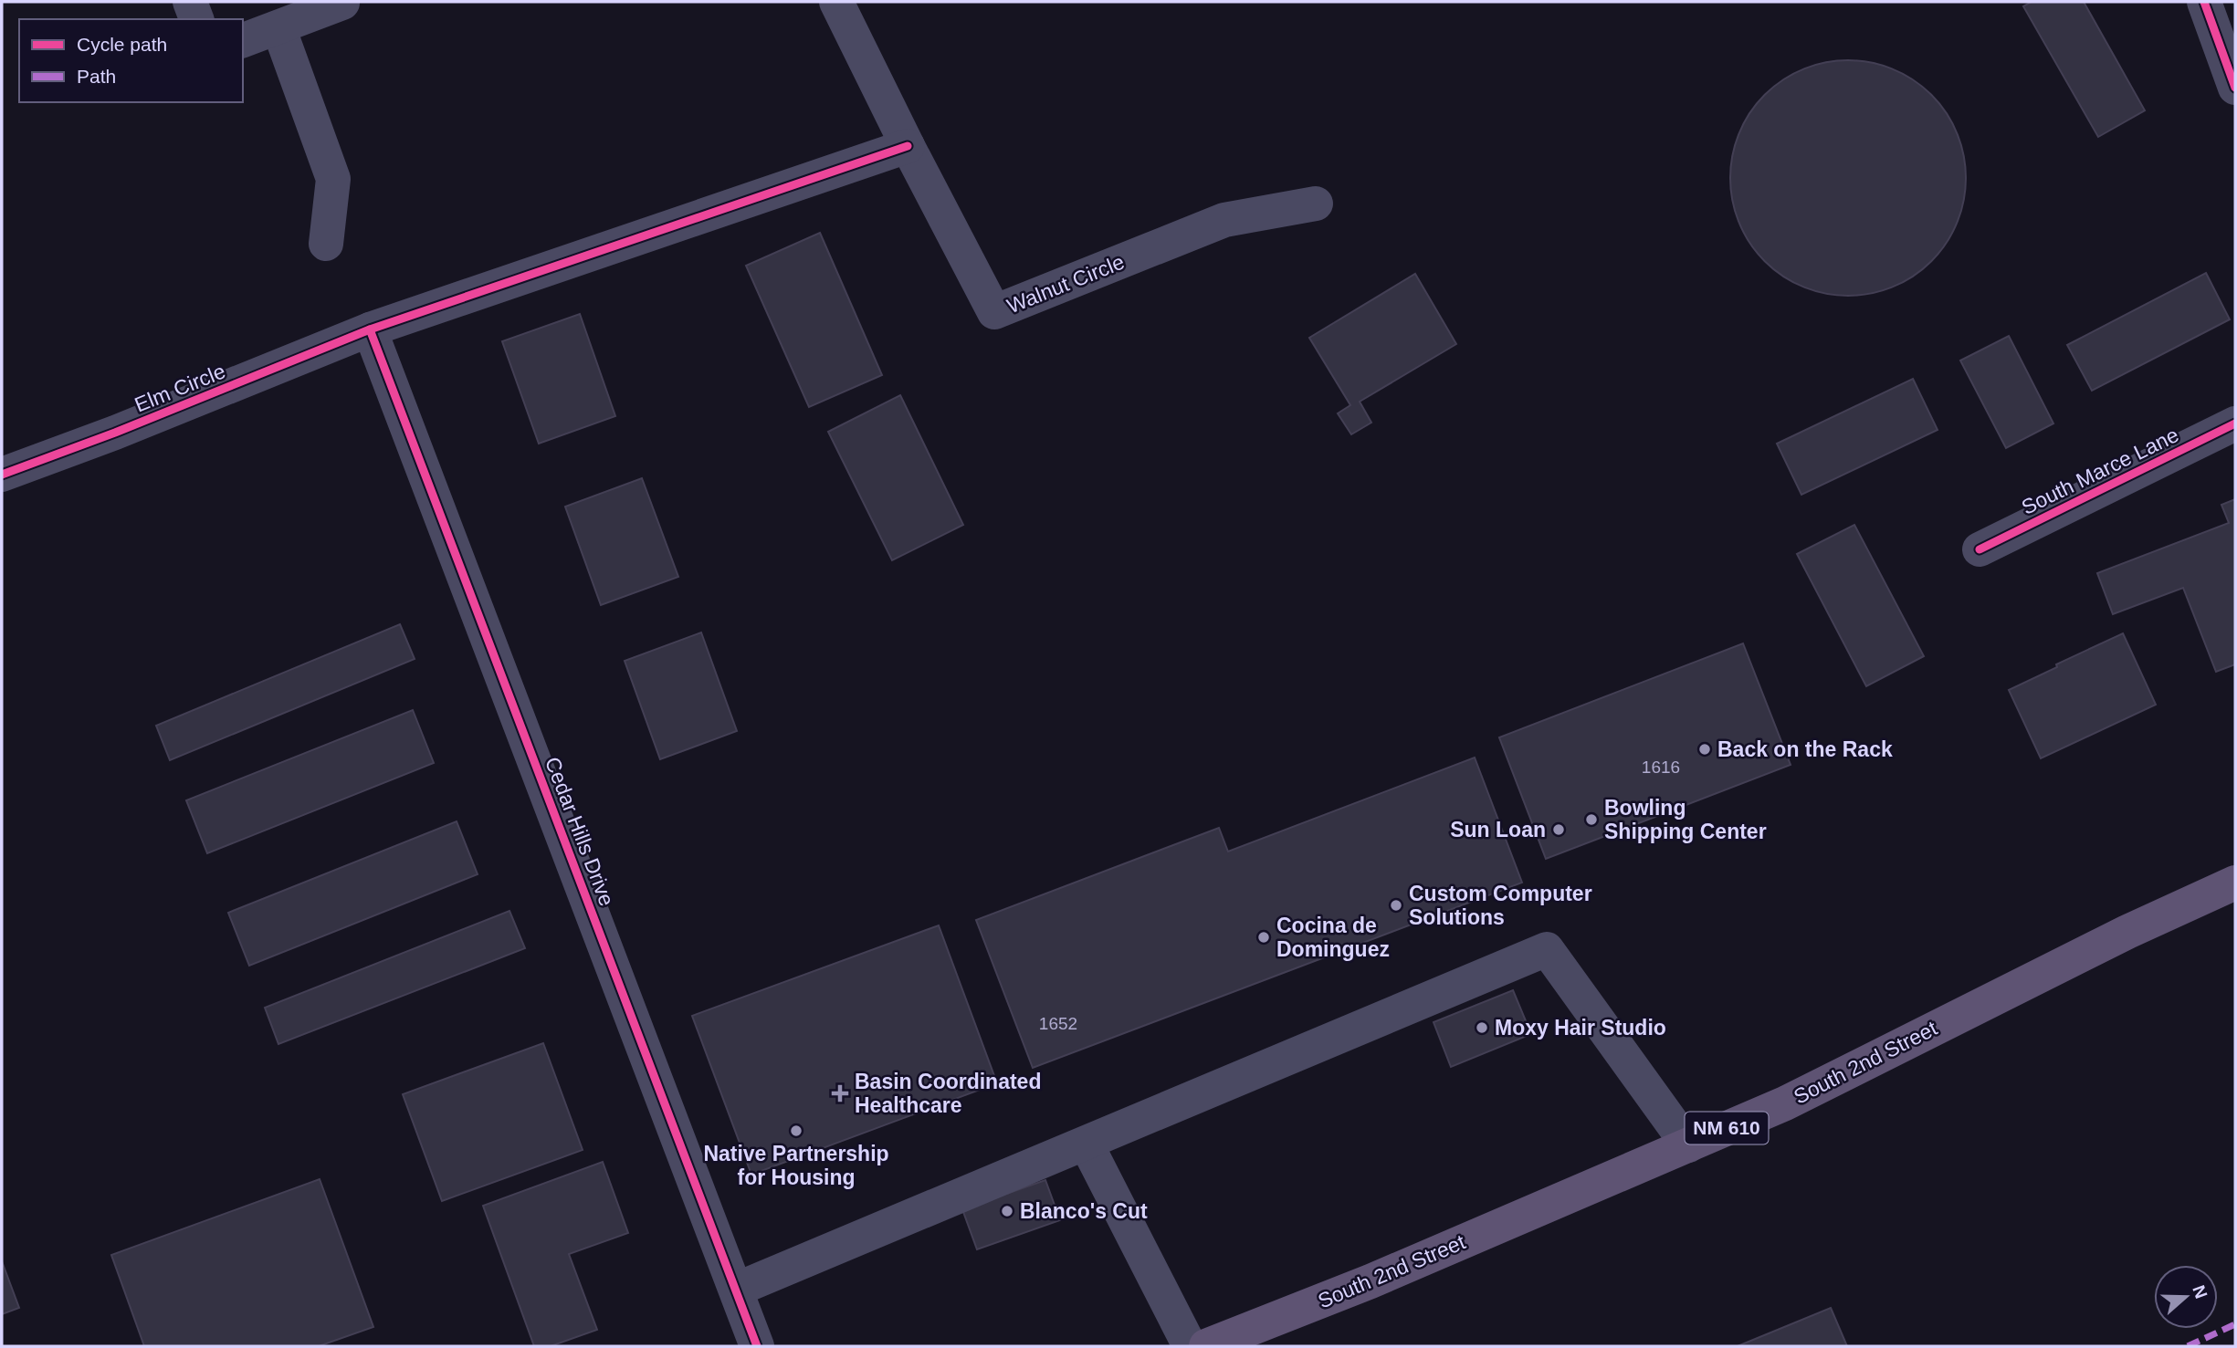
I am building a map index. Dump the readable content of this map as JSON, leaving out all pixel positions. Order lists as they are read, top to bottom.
{
  "streets": {
    "main road": ["South 2nd Street", "NM 610"],
    "street": [
      "Walnut Circle",
      "Elm Circle",
      "South Marce Lane",
      "Cedar Hills Drive"
    ]
  },
  "crossings": [
    ["Walnut Circle", "Elm Circle"],
    ["Elm Circle", "Cedar Hills Drive"]
  ],
  "places": {
    "other": [
      "Back on the Rack",
      "Bowling Shipping Center",
      "Sun Loan",
      "Custom Computer Solutions",
      "Cocina de Dominguez",
      "Moxy Hair Studio",
      "Native Partnership for Housing",
      "Blanco's Cut"
    ],
    "health": ["Basin Coordinated Healthcare"]
  },
  "house_numbers": ["1616", "1652"],
  "legend": ["Cycle path", "Path"],
  "north": "right"
}
